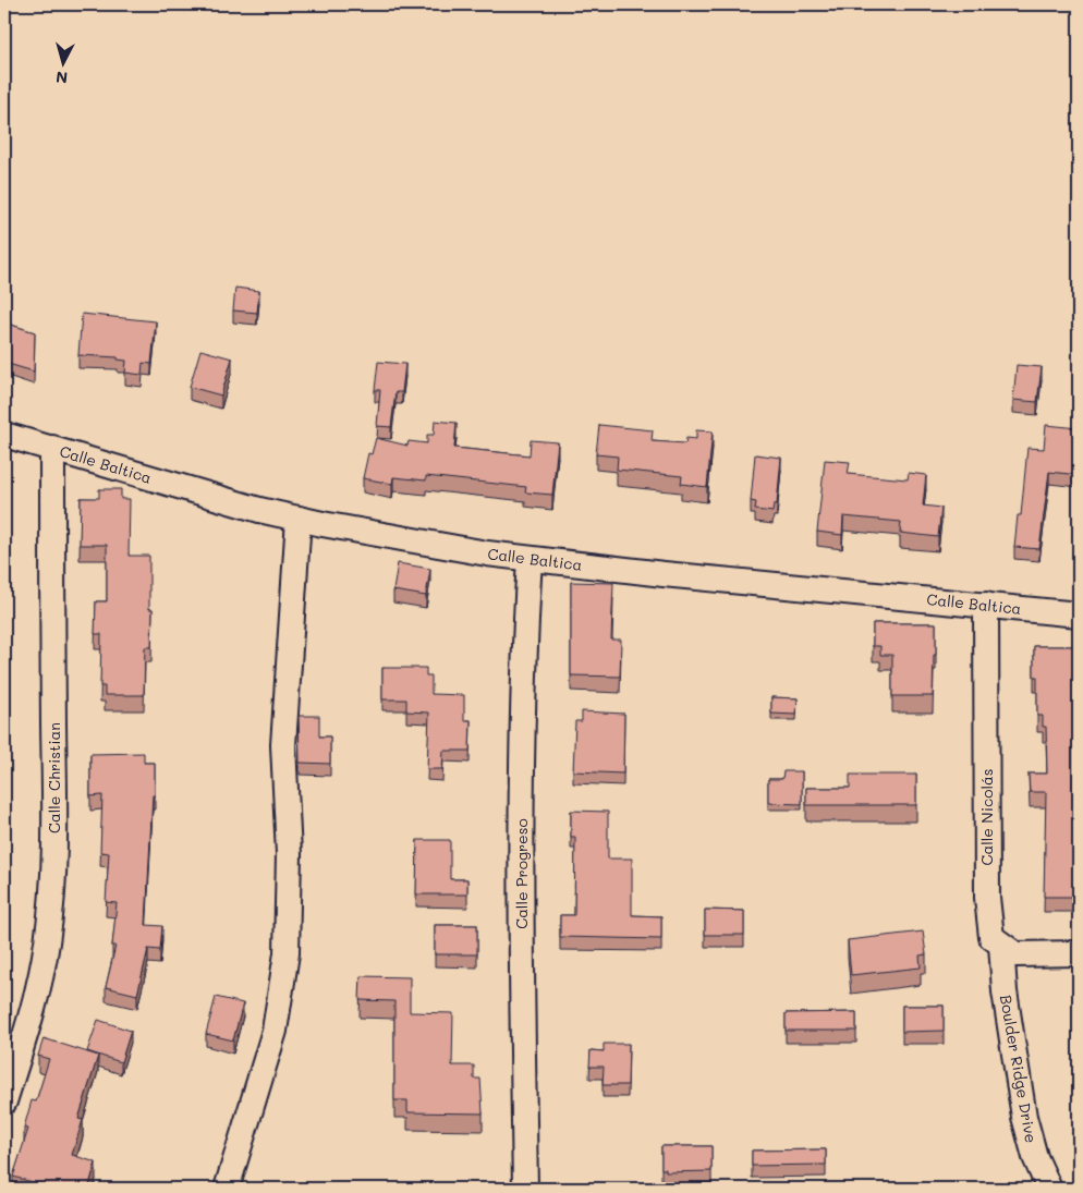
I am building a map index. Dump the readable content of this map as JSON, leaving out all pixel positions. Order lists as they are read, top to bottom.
{
  "streets": {
    "street": [
      "Calle Baltica",
      "Calle Christian",
      "Calle Nicolás",
      "Calle Progreso",
      "Boulder Ridge Drive"
    ]
  },
  "crossings": [
    ["Calle Baltica", "Calle Christian"],
    ["Calle Baltica", "Calle Nicolás"],
    ["Calle Baltica", "Calle Progreso"],
    ["Calle Nicolás", "Boulder Ridge Drive"]
  ],
  "north": "bottom"
}
